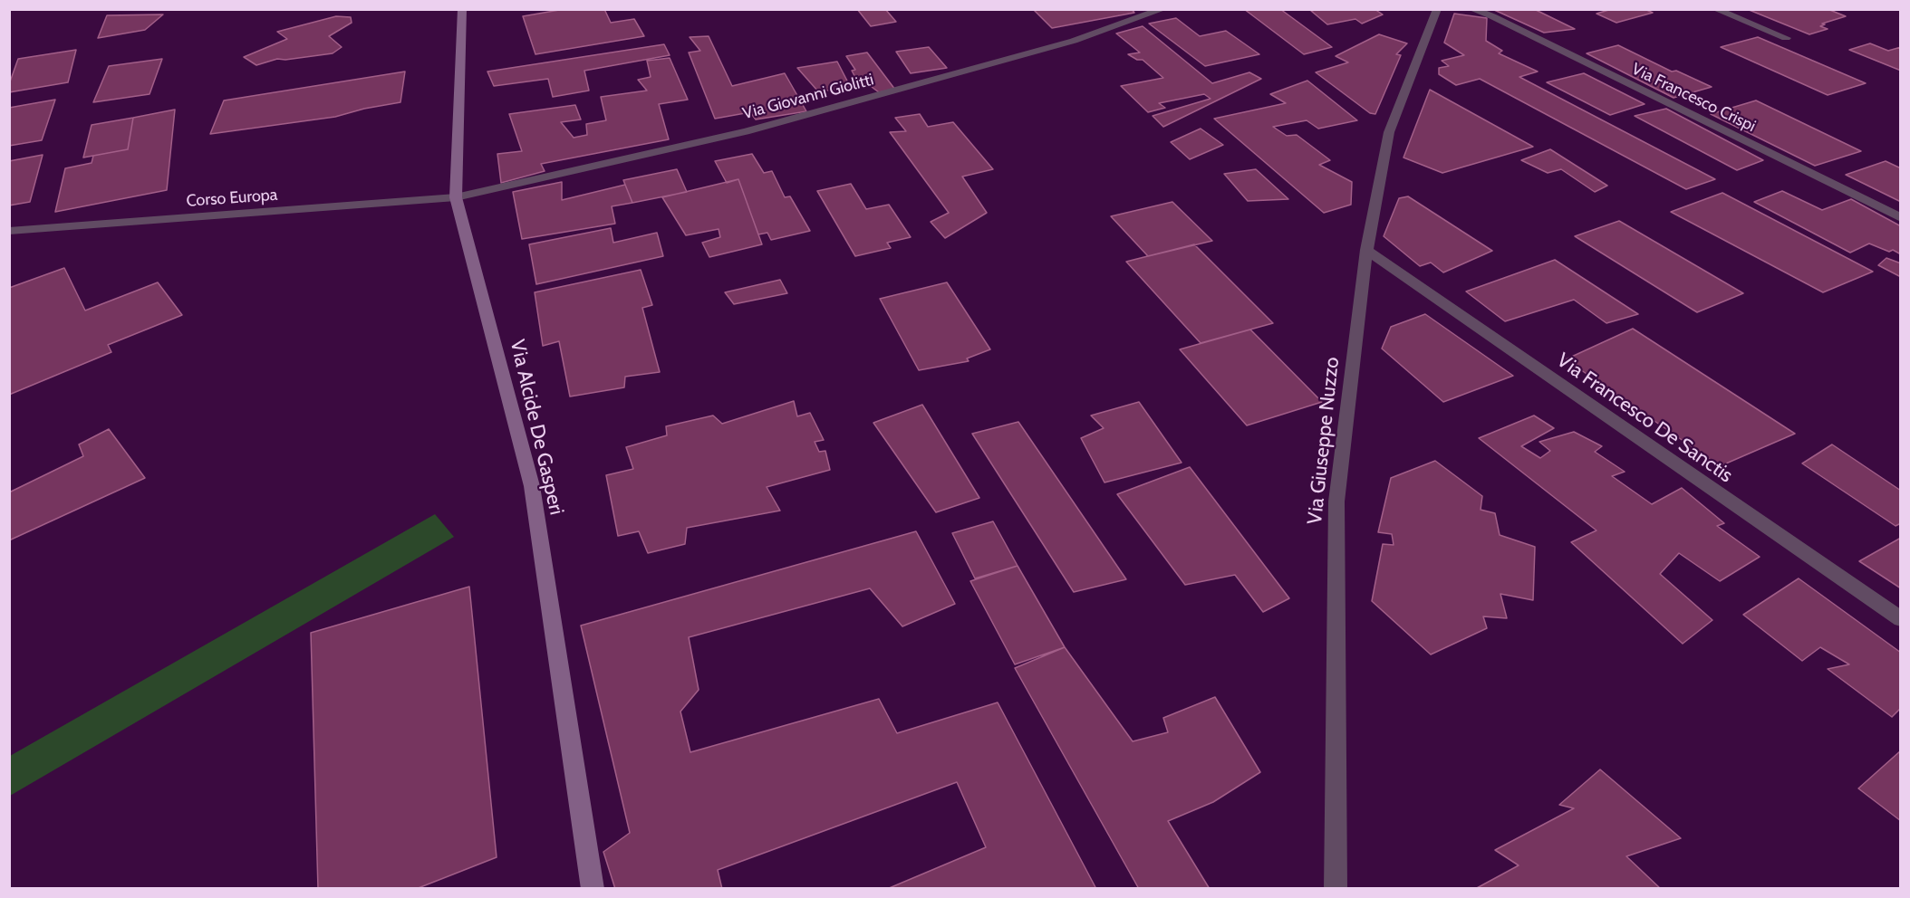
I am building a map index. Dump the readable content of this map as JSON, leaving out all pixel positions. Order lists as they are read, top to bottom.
{
  "streets": {
    "main road": ["Via Alcide De Gasperi"],
    "street": [
      "Via Giovanni Giolitti",
      "Via Francesco Crispi",
      "Corso Europa",
      "Via Francesco De Sanctis",
      "Via Giuseppe Nuzzo"
    ]
  },
  "crossings": [
    ["Via Giovanni Giolitti", "Corso Europa"],
    ["Via Giovanni Giolitti", "Via Alcide De Gasperi"],
    ["Corso Europa", "Via Alcide De Gasperi"],
    ["Via Francesco De Sanctis", "Via Giuseppe Nuzzo"]
  ]
}
